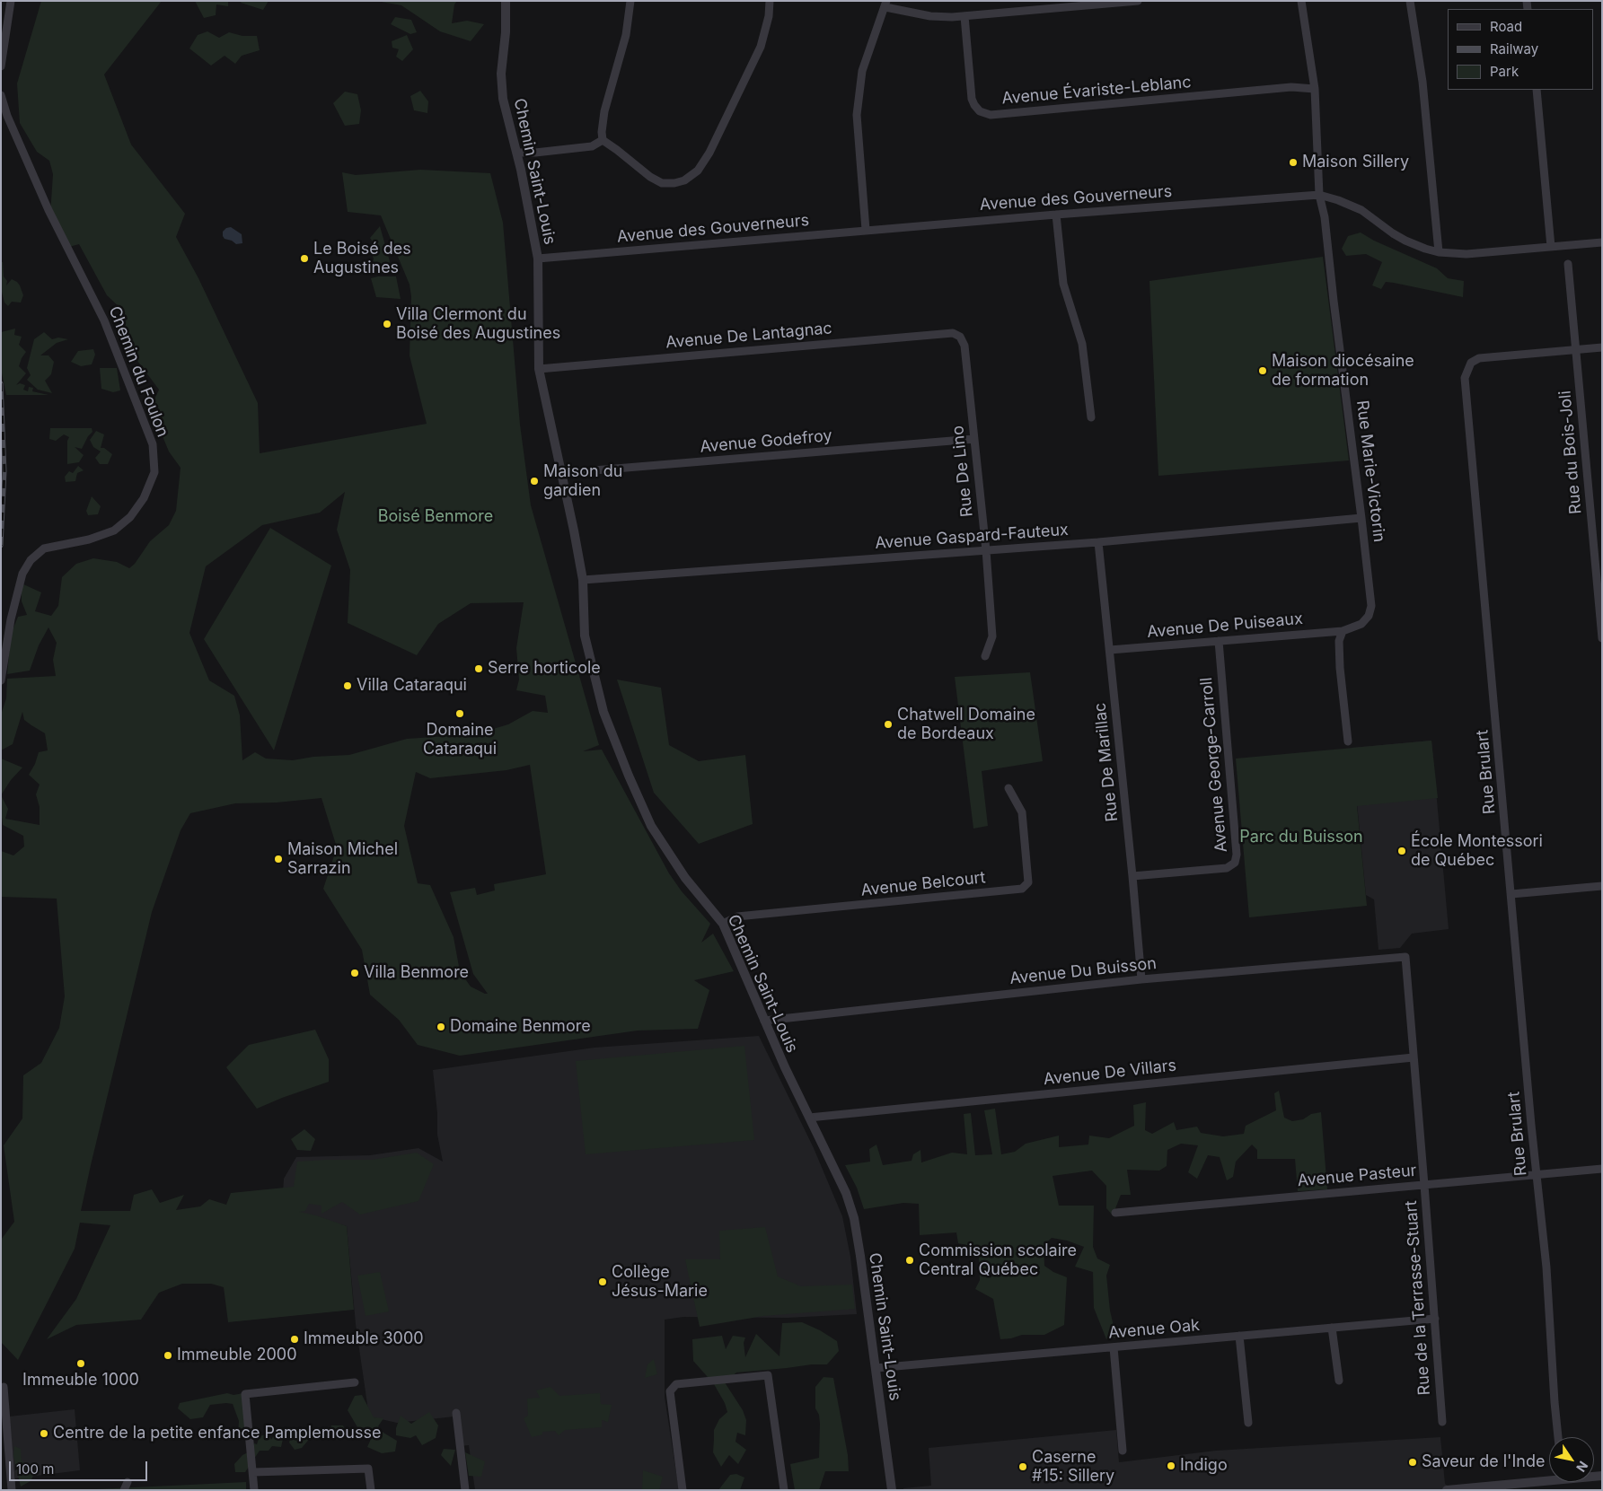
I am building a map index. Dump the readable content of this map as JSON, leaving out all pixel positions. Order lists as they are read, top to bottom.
{
  "streets": {
    "street": [
      "Avenue Évariste-Leblanc",
      "Chemin Saint-Louis",
      "Avenue des Gouverneurs",
      "Avenue De Lantagnac",
      "Chemin du Foulon",
      "Avenue Godefroy",
      "Rue du Bois-Joli",
      "Rue De Lino",
      "Rue Marie-Victorin",
      "Avenue Gaspard-Fauteux",
      "Avenue De Puiseaux",
      "Rue De Marillac",
      "Avenue George-Carroll",
      "Rue Brulart",
      "Avenue Belcourt",
      "Avenue Du Buisson",
      "Avenue De Villars",
      "Avenue Pasteur",
      "Rue de la Terrasse-Stuart",
      "Avenue Oak"
    ]
  },
  "crossings": [
    ["Avenue Évariste-Leblanc", "Rue Marie-Victorin"],
    ["Chemin Saint-Louis", "Avenue des Gouverneurs"],
    ["Chemin Saint-Louis", "Avenue De Lantagnac"],
    ["Chemin Saint-Louis", "Avenue Godefroy"],
    ["Chemin Saint-Louis", "Avenue Gaspard-Fauteux"],
    ["Chemin Saint-Louis", "Avenue Belcourt"],
    ["Chemin Saint-Louis", "Avenue Du Buisson"],
    ["Chemin Saint-Louis", "Avenue De Villars"],
    ["Chemin Saint-Louis", "Avenue Oak"],
    ["Avenue des Gouverneurs", "Rue Marie-Victorin"],
    ["Avenue De Lantagnac", "Rue De Lino"],
    ["Avenue Godefroy", "Rue De Lino"],
    ["Rue du Bois-Joli", "Rue Brulart"],
    ["Rue De Lino", "Avenue Gaspard-Fauteux"],
    ["Rue Marie-Victorin", "Avenue Gaspard-Fauteux"],
    ["Rue Marie-Victorin", "Avenue De Puiseaux"],
    ["Avenue Gaspard-Fauteux", "Rue De Marillac"],
    ["Avenue De Puiseaux", "Rue De Marillac"],
    ["Avenue De Puiseaux", "Avenue George-Carroll"],
    ["Rue De Marillac", "Avenue George-Carroll"],
    ["Rue De Marillac", "Avenue Du Buisson"],
    ["Rue Brulart", "Avenue Pasteur"],
    ["Avenue Du Buisson", "Rue de la Terrasse-Stuart"],
    ["Avenue De Villars", "Rue de la Terrasse-Stuart"],
    ["Avenue Pasteur", "Rue de la Terrasse-Stuart"],
    ["Rue de la Terrasse-Stuart", "Avenue Oak"]
  ],
  "parks": ["Boisé Benmore", "Parc du Buisson"],
  "places": [
    "Maison Sillery",
    "Le Boisé des Augustines",
    "Villa Clermont du Boisé des Augustines",
    "Maison diocésaine de formation",
    "Maison du gardien",
    "Serre horticole",
    "Villa Cataraqui",
    "Domaine Cataraqui",
    "Chatwell Domaine de Bordeaux",
    "École Montessori de Québec",
    "Maison Michel Sarrazin",
    "Villa Benmore",
    "Domaine Benmore",
    "Commission scolaire Central Québec",
    "Collège Jésus-Marie",
    "Immeuble 3000",
    "Immeuble 2000",
    "Immeuble 1000",
    "Centre de la petite enfance Pamplemousse",
    "Saveur de l'Inde",
    "Indigo",
    "Caserne #15: Sillery"
  ],
  "legend": ["Road", "Railway", "Park"],
  "scale_bar": "100 m",
  "north": "bottom right"
}
